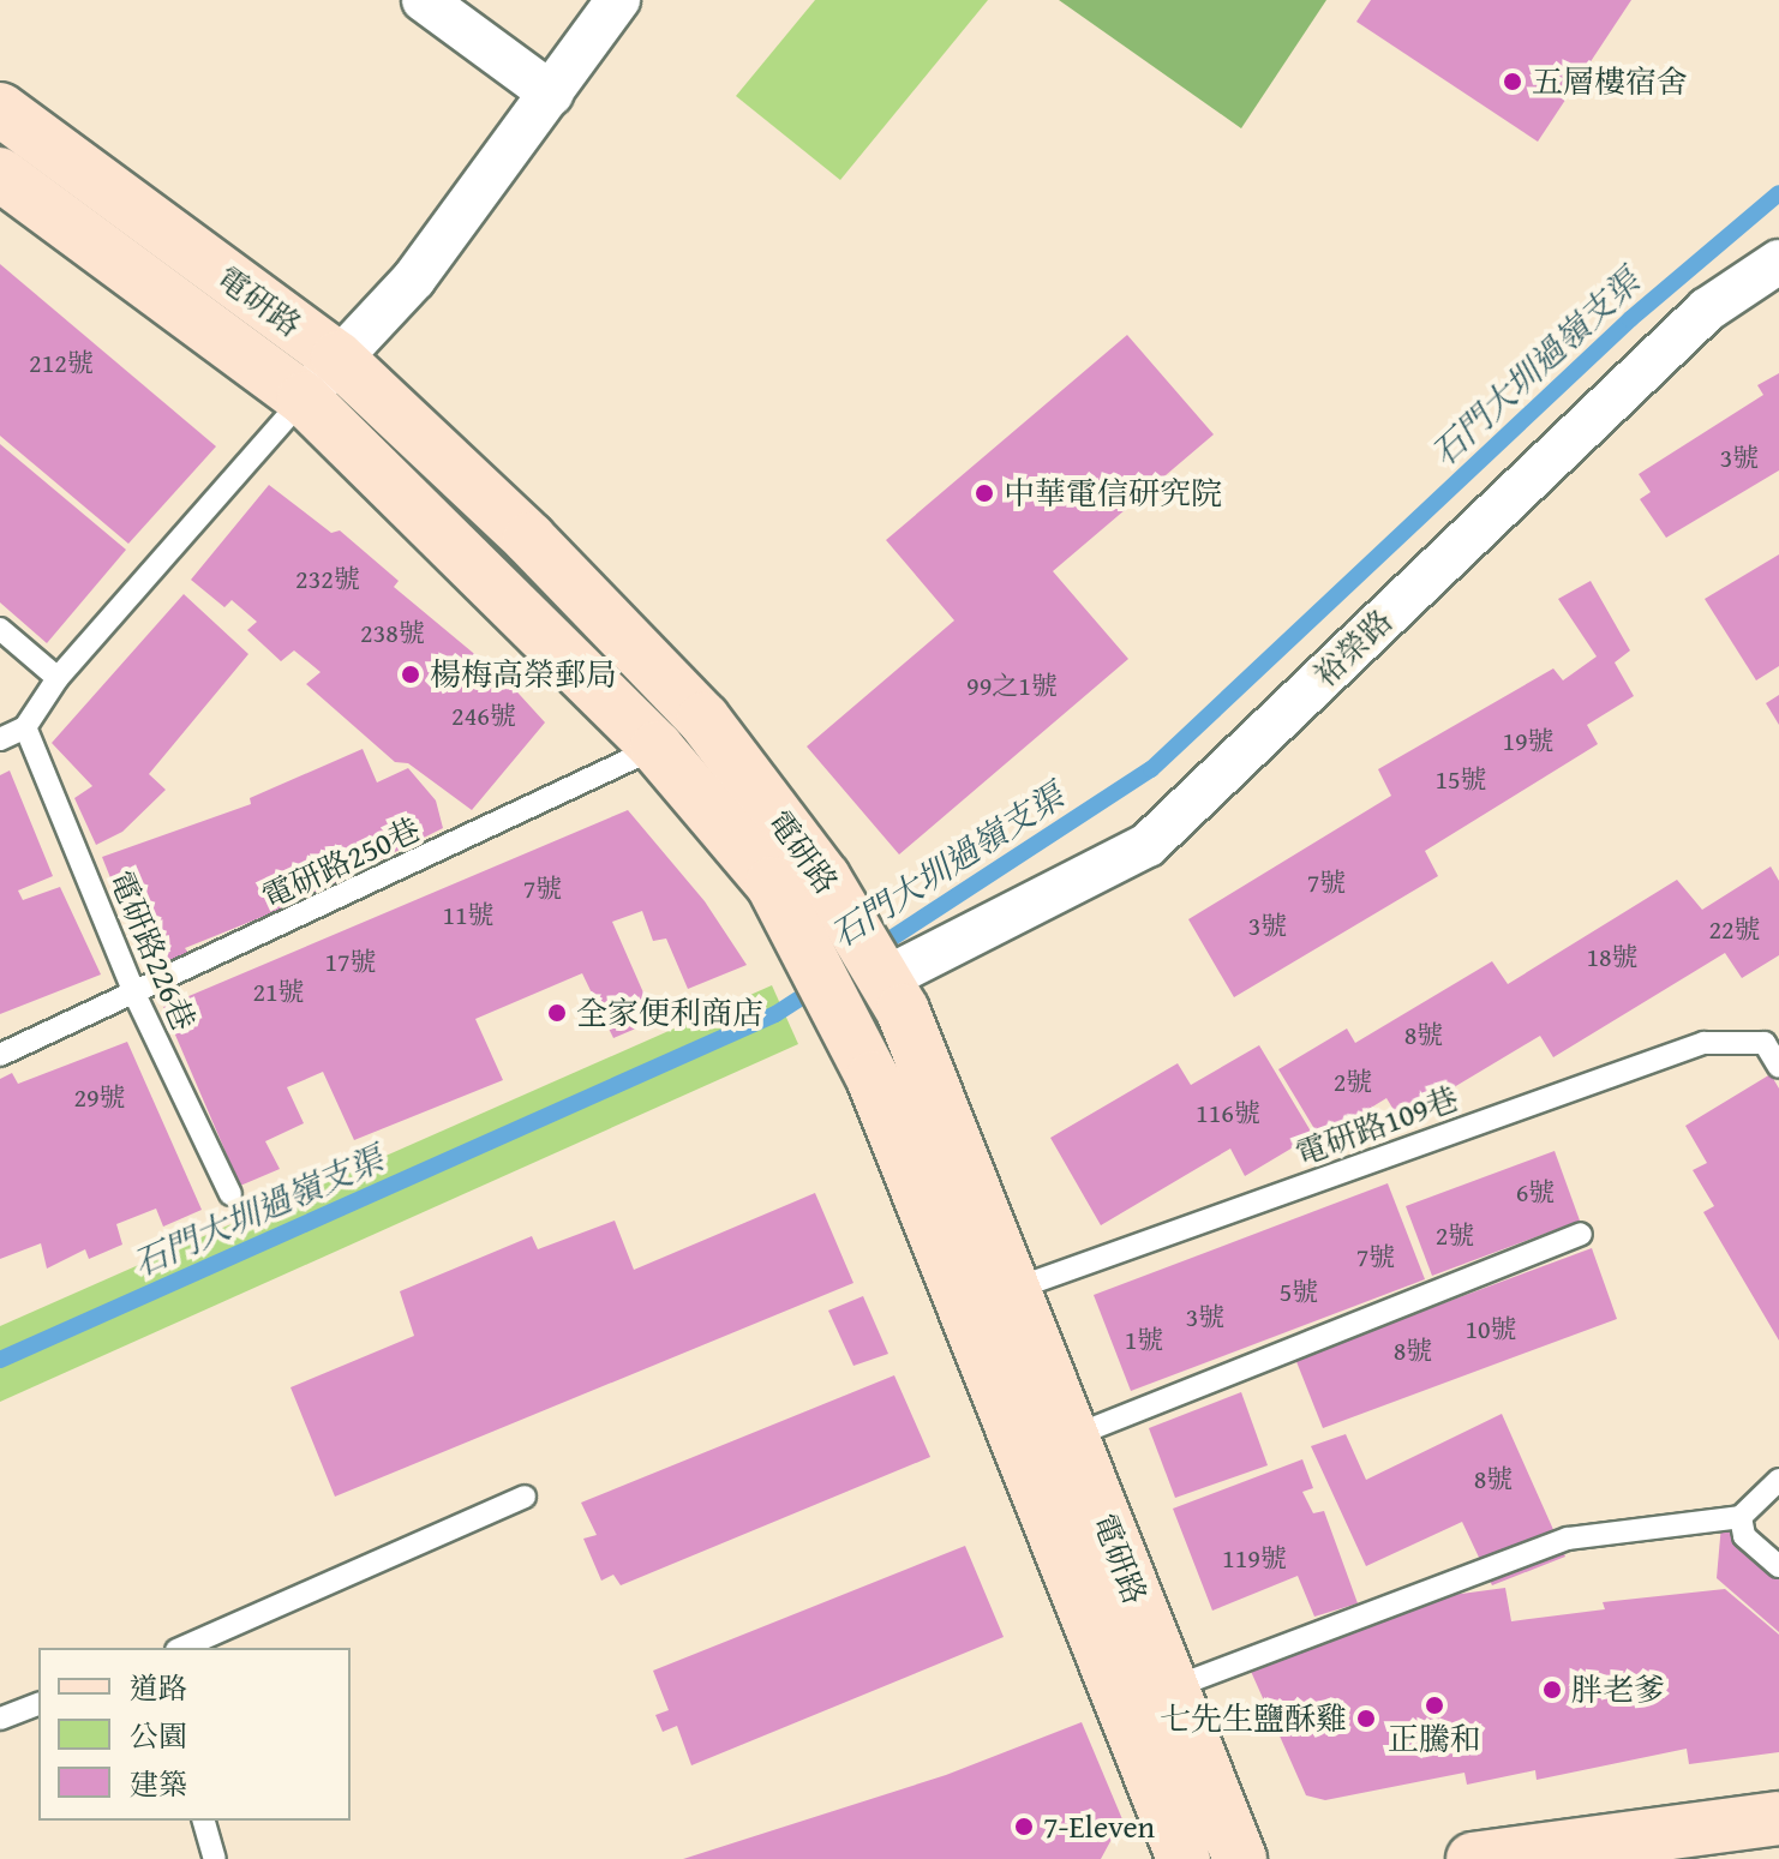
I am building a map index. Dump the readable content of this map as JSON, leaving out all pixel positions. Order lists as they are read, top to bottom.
{
  "streets": {
    "street": ["電研路", "裕榮路"],
    "lane": ["電研路250巷", "電研路226巷", "電研路109巷"]
  },
  "crossings": [
    ["電研路", "裕榮路"],
    ["電研路", "電研路250巷"],
    ["電研路", "電研路109巷"],
    ["電研路250巷", "電研路226巷"]
  ],
  "water": ["石門大圳過嶺支渠"],
  "places": [
    "五層樓宿舍",
    "中華電信研究院",
    "楊梅高榮郵局",
    "全家便利商店",
    "胖老爹",
    "正騰和",
    "七先生鹽酥雞",
    "7-Eleven"
  ],
  "house_numbers": [
    "212號",
    "3號",
    "232號",
    "238號",
    "99之1號",
    "246號",
    "19號",
    "15號",
    "7號",
    "7號",
    "11號",
    "3號",
    "22號",
    "18號",
    "17號",
    "21號",
    "8號",
    "2號",
    "29號",
    "116號",
    "6號",
    "2號",
    "7號",
    "5號",
    "3號",
    "10號",
    "1號",
    "8號",
    "8號",
    "119號"
  ],
  "legend": ["道路", "公園", "建築"]
}
